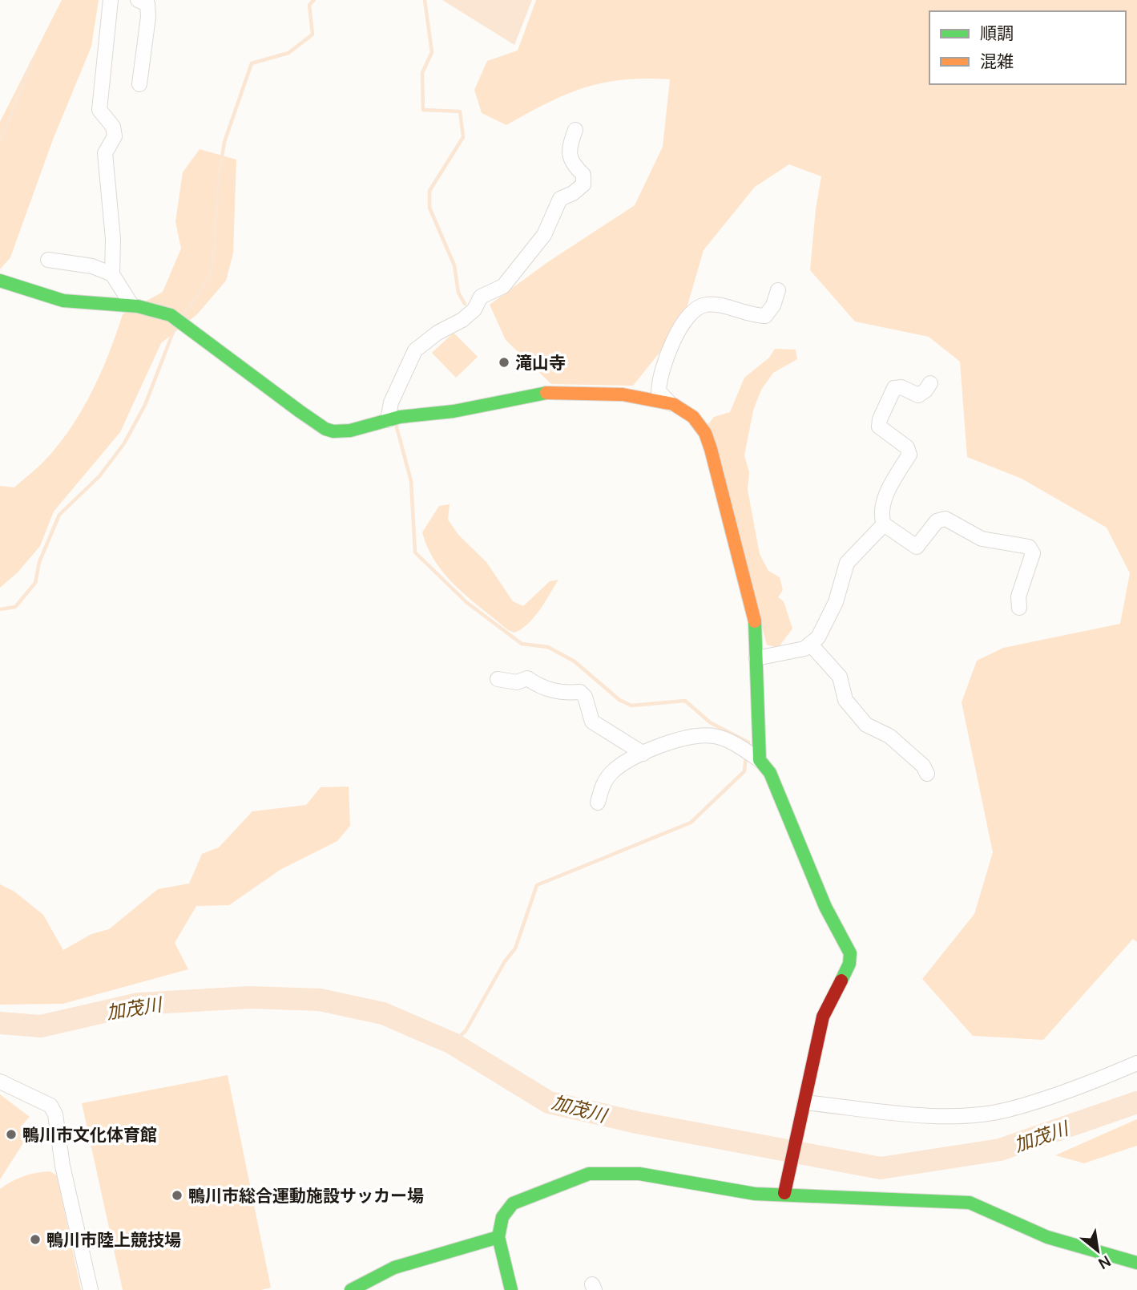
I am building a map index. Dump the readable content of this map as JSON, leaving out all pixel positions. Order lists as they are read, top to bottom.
{
  "water": ["加茂川"],
  "places": [
    "滝山寺",
    "鴨川市文化体育館",
    "鴨川市総合運動施設サッカー場",
    "鴨川市陸上競技場"
  ],
  "legend": ["順調", "混雑"],
  "north": "bottom right"
}
